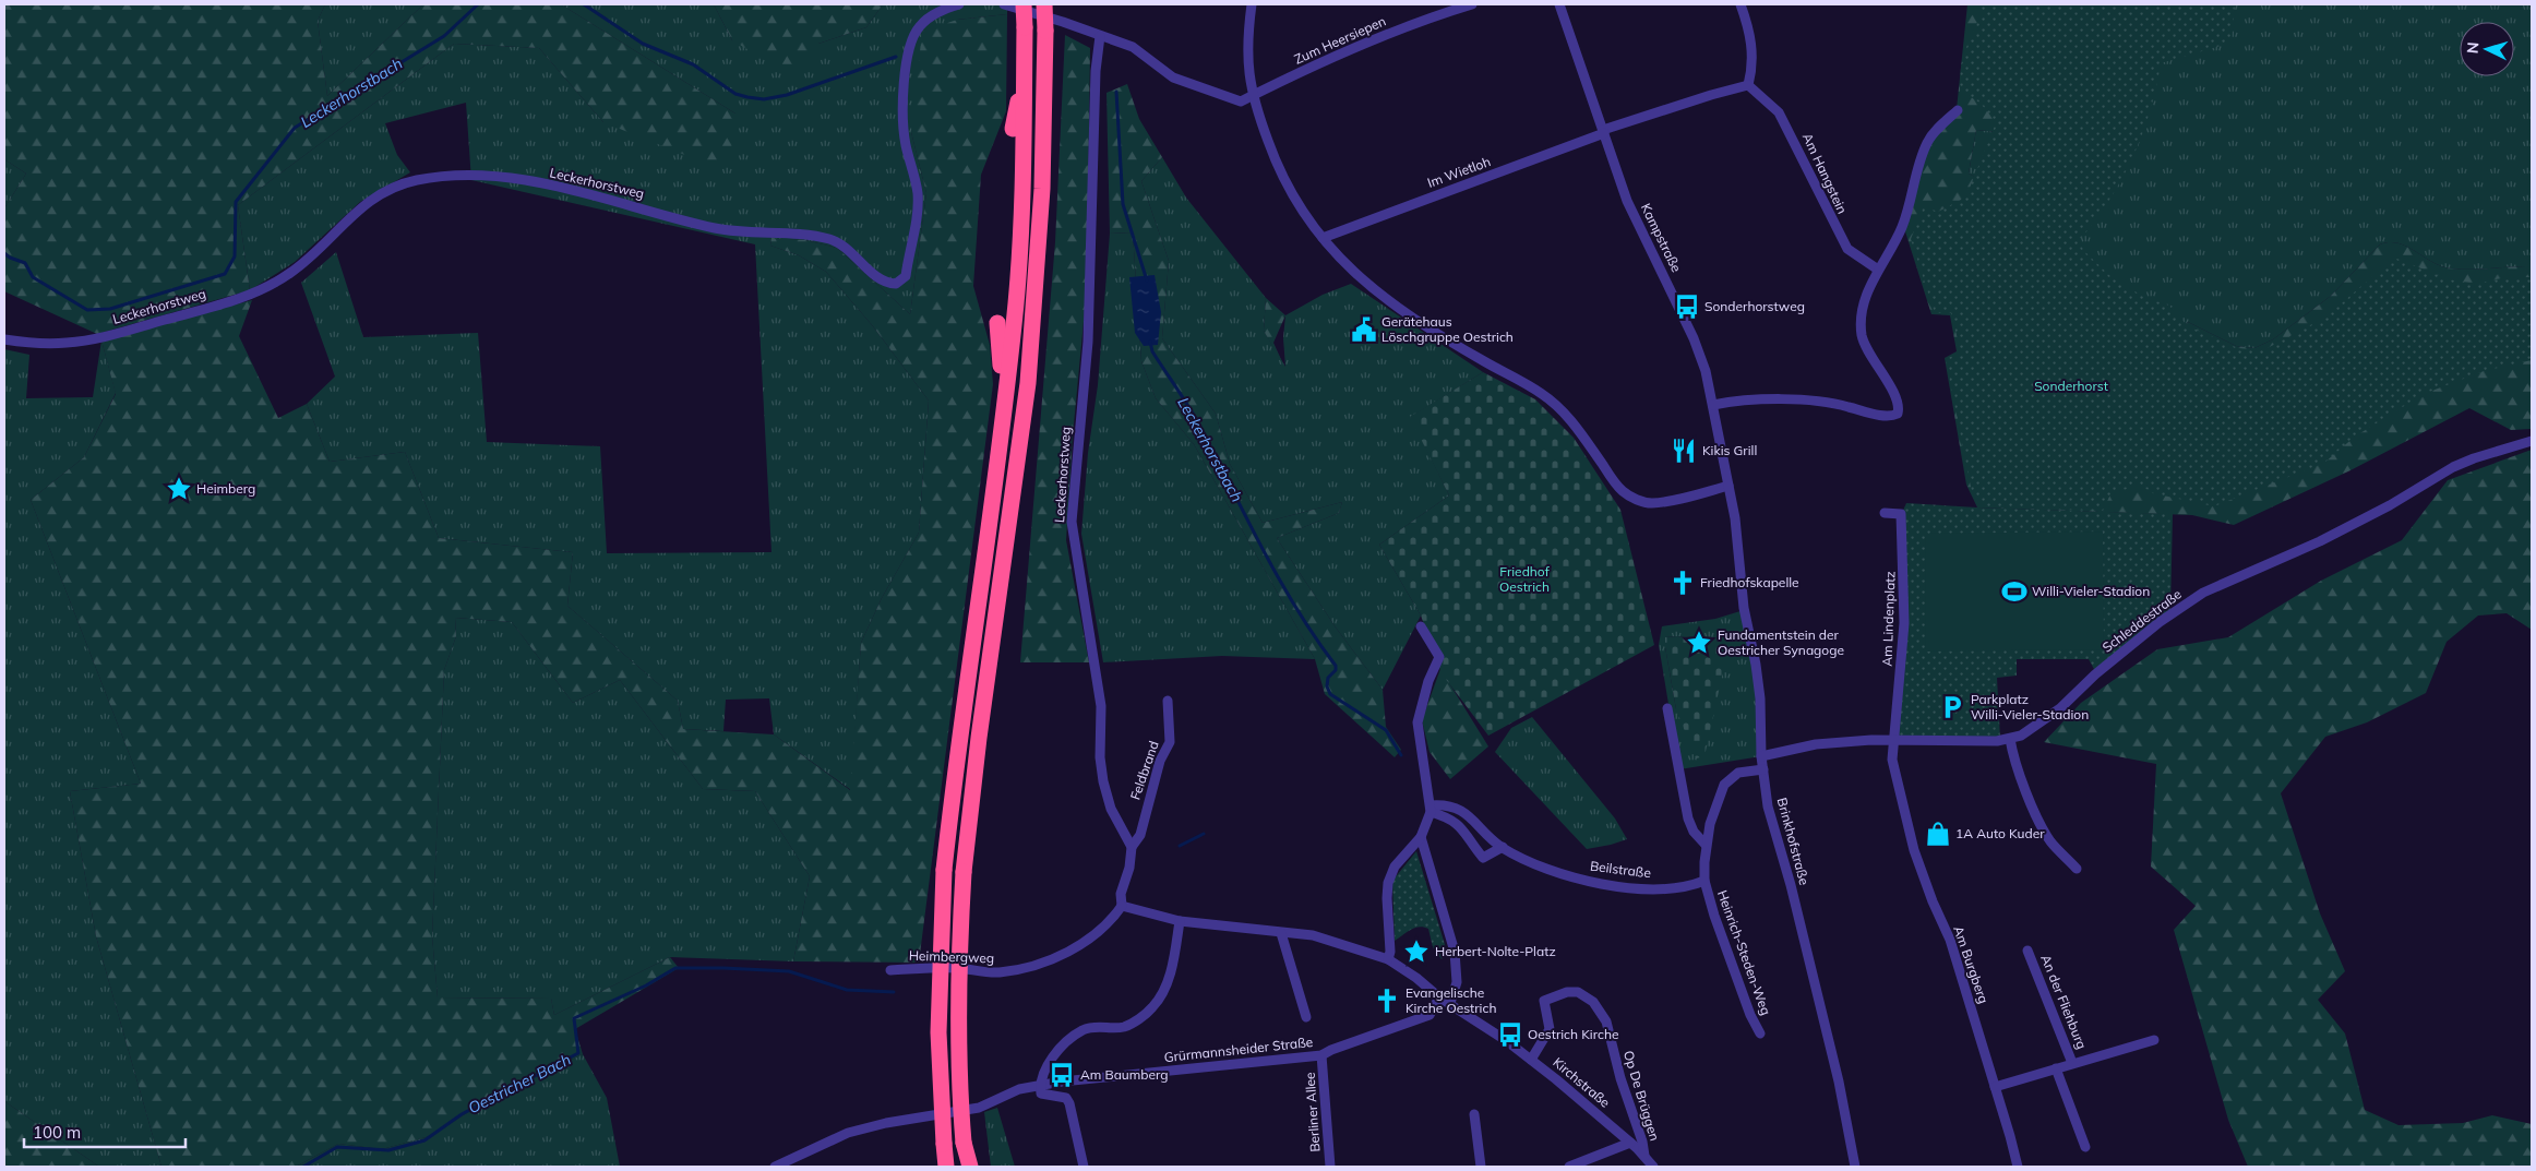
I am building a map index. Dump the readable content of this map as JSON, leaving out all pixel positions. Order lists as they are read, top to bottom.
{
  "streets": {
    "street": [
      "Zum Heersiepen",
      "Im Wietloh",
      "Am Hangstein",
      "Leckerhorstweg",
      "Kampstraße",
      "Am Lindenplatz",
      "Schleddestraße",
      "Feldbrand",
      "Brinkhofstraße",
      "Beilstraße",
      "Heinrich-Steden-Weg",
      "Heimbergweg",
      "Am Burgberg",
      "An der Fliehburg",
      "Grürmannsheider Straße",
      "Kirchstraße",
      "Op De Brüggen",
      "Berliner Allee"
    ]
  },
  "crossings": [
    ["Im Wietloh", "Kampstraße"],
    ["Leckerhorstweg", "Feldbrand"],
    ["Kampstraße", "Brinkhofstraße"],
    ["Am Lindenplatz", "Schleddestraße"],
    ["Am Lindenplatz", "Am Burgberg"],
    ["Schleddestraße", "Brinkhofstraße"],
    ["Schleddestraße", "Am Burgberg"],
    ["Beilstraße", "Heinrich-Steden-Weg"],
    ["Heimbergweg", "Kirchstraße"],
    ["Am Burgberg", "An der Fliehburg"],
    ["Grürmannsheider Straße", "Kirchstraße"],
    ["Grürmannsheider Straße", "Berliner Allee"],
    ["Kirchstraße", "Op De Brüggen"]
  ],
  "water": ["Leckerhorstbach", "Oestricher Bach"],
  "parks": ["Sonderhorst", "Friedhof Oestrich"],
  "places": {
    "bus stop": ["Sonderhorstweg", "Oestrich Kirche", "Am Baumberg"],
    "public building": ["Gerätehaus Löschgruppe Oestrich"],
    "restaurant": ["Kikis Grill"],
    "place": ["Heimberg", "Fundamentstein der Oestricher Synagoge", "Herbert-Nolte-Platz"],
    "church": ["Friedhofskapelle", "Evangelische Kirche Oestrich"],
    "sports": ["Willi-Vieler-Stadion"],
    "parking": ["Parkplatz Willi-Vieler-Stadion"],
    "shop": ["1A Auto Kuder"]
  },
  "scale_bar": "100 m",
  "north": "left"
}
